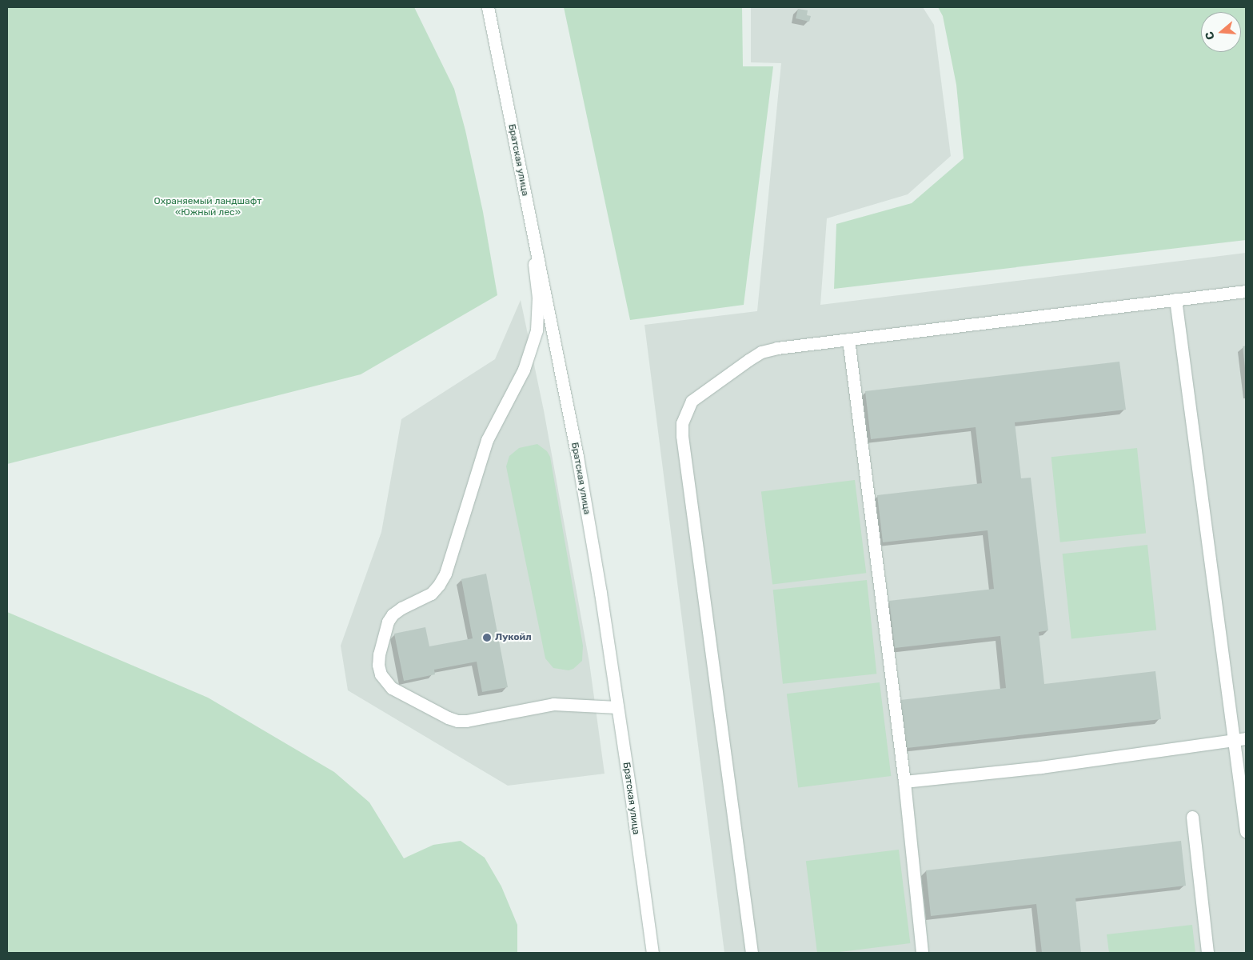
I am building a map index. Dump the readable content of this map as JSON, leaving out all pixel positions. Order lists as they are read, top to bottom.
{
  "streets": {
    "main road": ["Братская улица"]
  },
  "parks": ["Охраняемый ландшафт «Южный лес»"],
  "places": ["Лукойл"],
  "north": "left"
}
